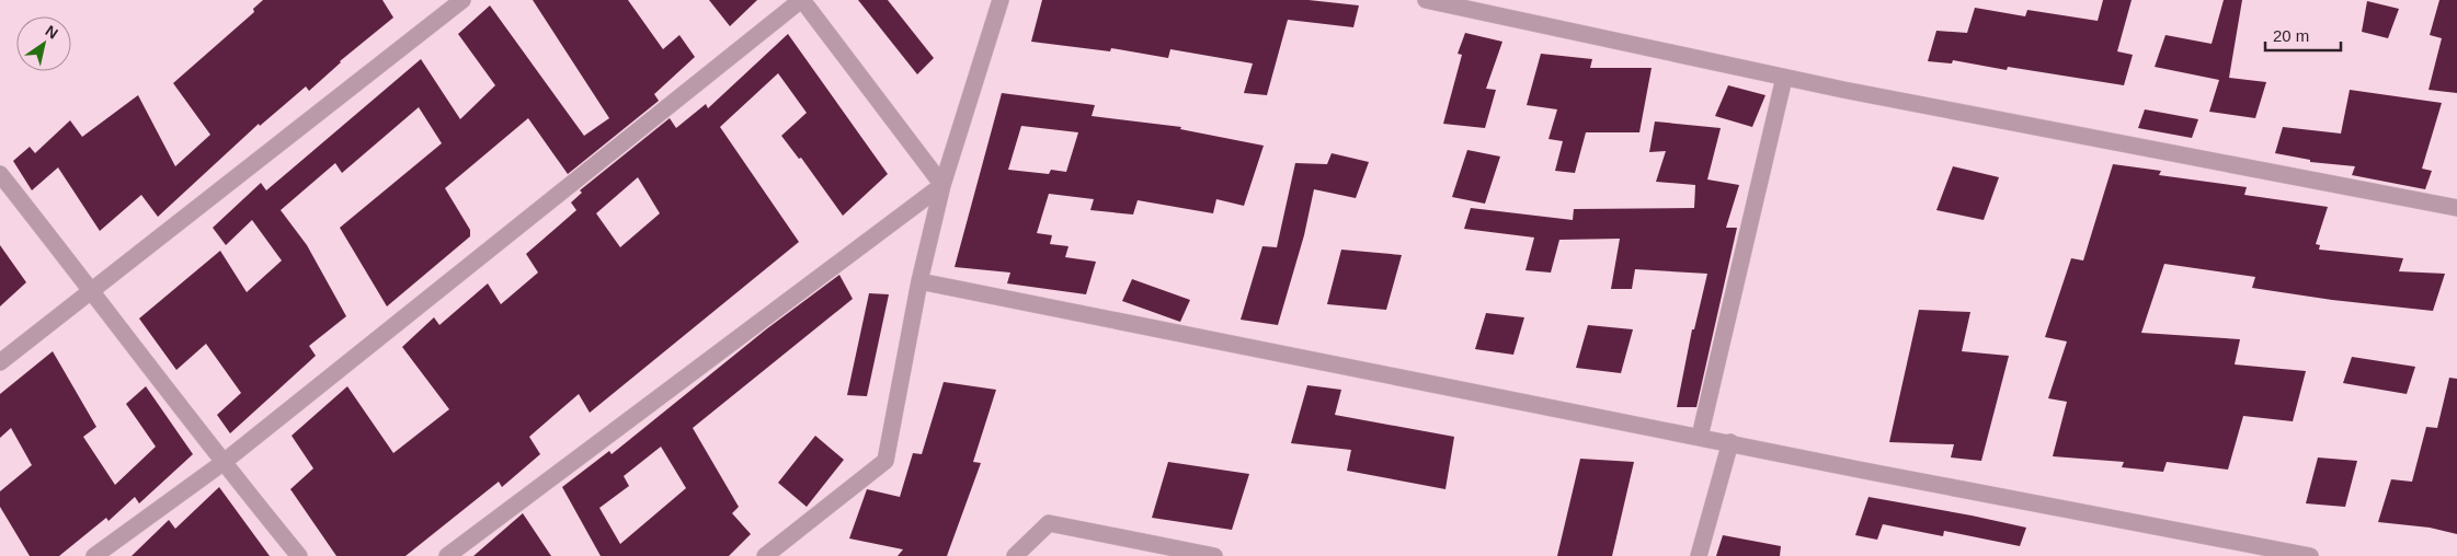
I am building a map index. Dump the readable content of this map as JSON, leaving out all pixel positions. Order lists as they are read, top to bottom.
{
  "scale_bar": "20 m",
  "north": "top right"
}
